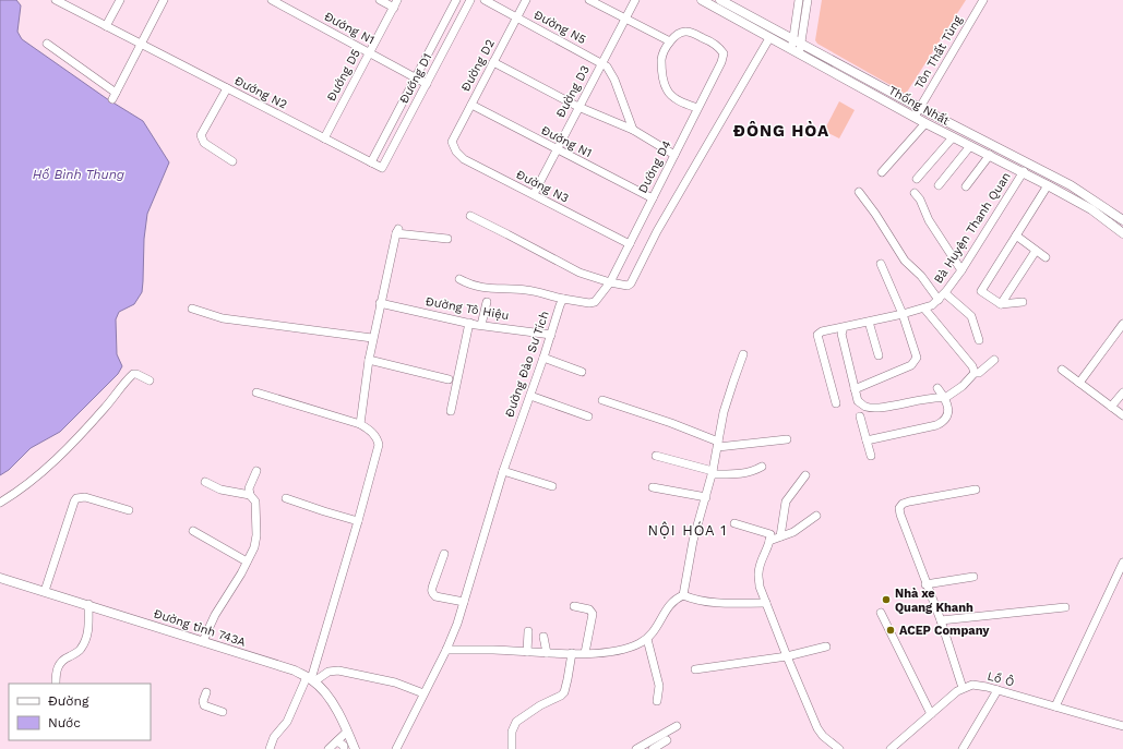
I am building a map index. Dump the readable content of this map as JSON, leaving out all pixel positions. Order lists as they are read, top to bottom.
{
  "streets": {
    "main road": ["Thống Nhất", "Đường tỉnh 743A"],
    "street": [
      "Đường N5",
      "Đướng N1",
      "Tôn Thất Tùng",
      "Đường D2",
      "Đướng D5",
      "Đướng D1",
      "Đường D3",
      "Đướng N2",
      "Đường N1",
      "Dường D4",
      "Đường N3",
      "Bà Huyện Thanh Quan",
      "Đường Tô Hiệu",
      "Đường Đào Sư Tích",
      "Lồ Ô"
    ]
  },
  "crossings": [
    ["Đường N5", "Đường D2"],
    ["Đường N5", "Đường D3"],
    ["Đướng N1", "Đướng D5"],
    ["Đướng N1", "Đướng D1"],
    ["Tôn Thất Tùng", "Thống Nhất"],
    ["Đường D2", "Đường N1"],
    ["Đường D2", "Đường N3"],
    ["Đướng D5", "Đướng N2"],
    ["Đướng D1", "Đướng N2"],
    ["Đường D3", "Đường N1"],
    ["Đường D3", "Đường N3"],
    ["Thống Nhất", "Bà Huyện Thanh Quan"],
    ["Đường N1", "Dường D4"],
    ["Dường D4", "Đường N3"],
    ["Đường Tô Hiệu", "Đường Đào Sư Tích"]
  ],
  "districts": ["ĐÔNG HÒA", "NỘI HÓA 1"],
  "water": ["Hồ Bình Thung"],
  "places": ["Nhà xe Quang Khanh", "ACEP Company"],
  "legend": ["Đường", "Nước"]
}
